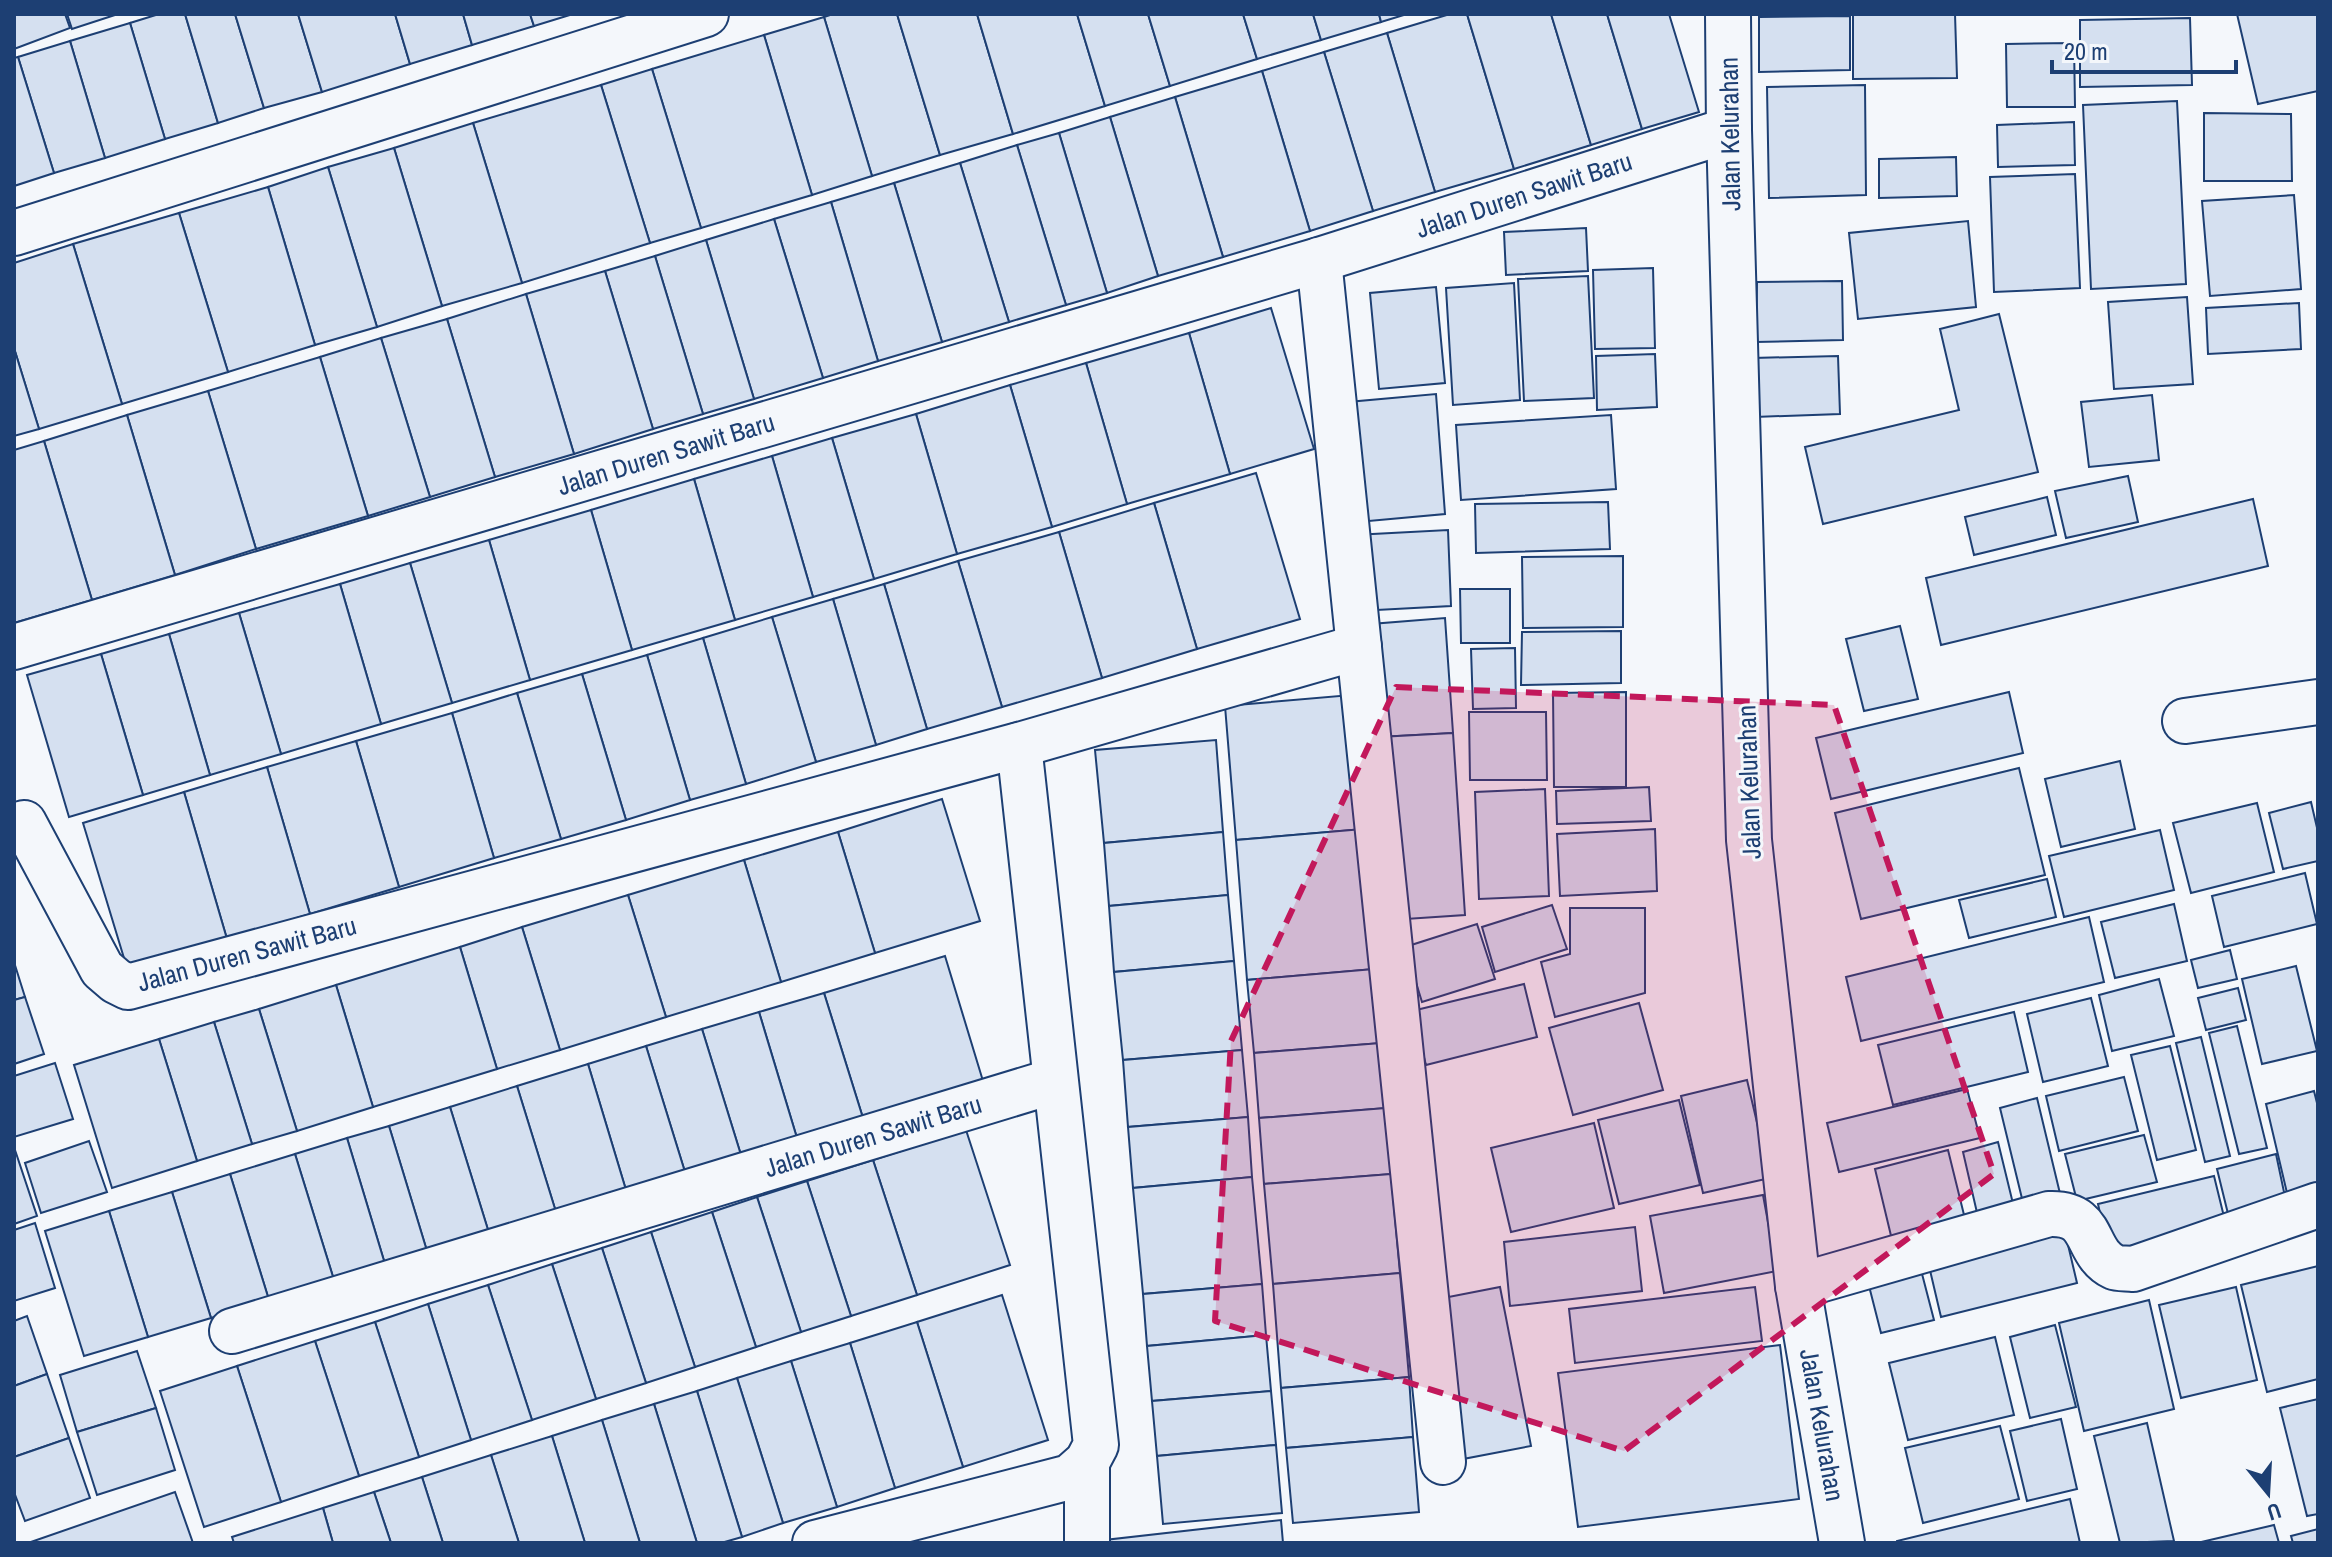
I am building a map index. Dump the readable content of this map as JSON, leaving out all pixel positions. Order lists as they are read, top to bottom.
{
  "streets": {
    "street": ["Jalan Kelurahan", "Jalan Duren Sawit Baru"]
  },
  "crossings": [
    ["Jalan Kelurahan", "Jalan Duren Sawit Baru"]
  ],
  "scale_bar": "20 m",
  "north": "bottom"
}
